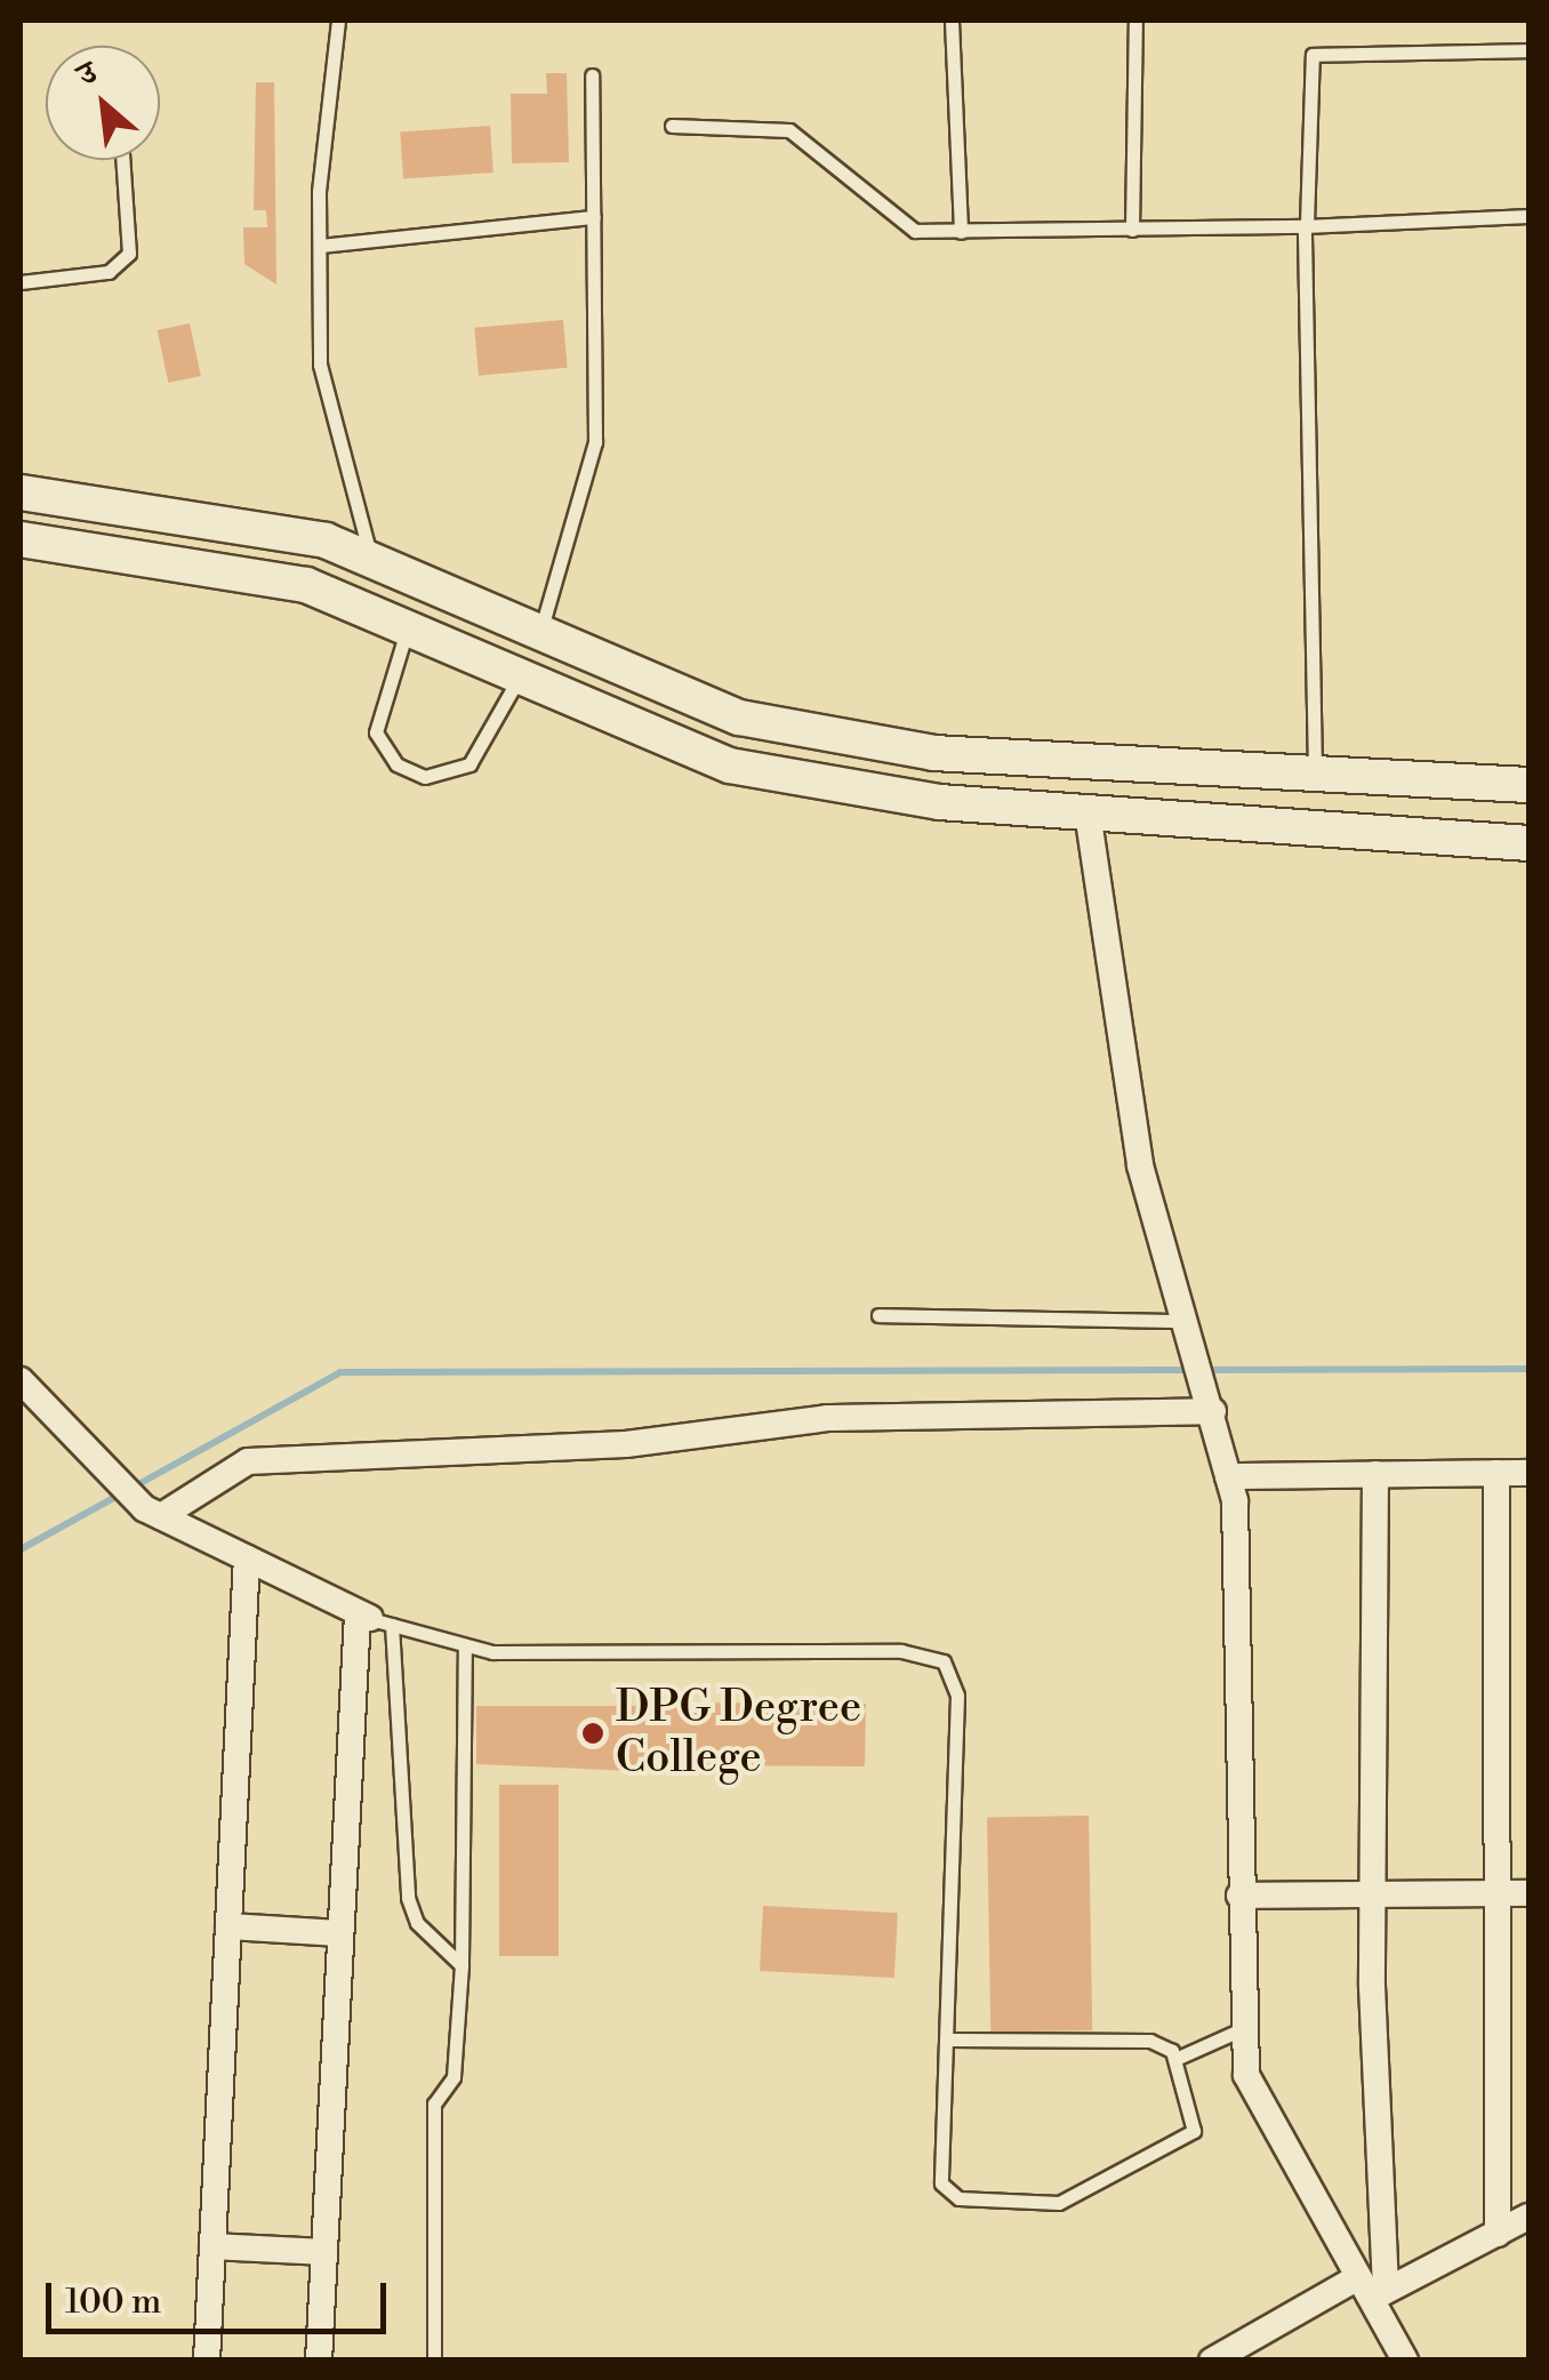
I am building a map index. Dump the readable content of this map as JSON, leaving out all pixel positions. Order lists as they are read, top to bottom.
{
  "places": ["DPG Degree College"],
  "scale_bar": "100 m",
  "north": "top left"
}
